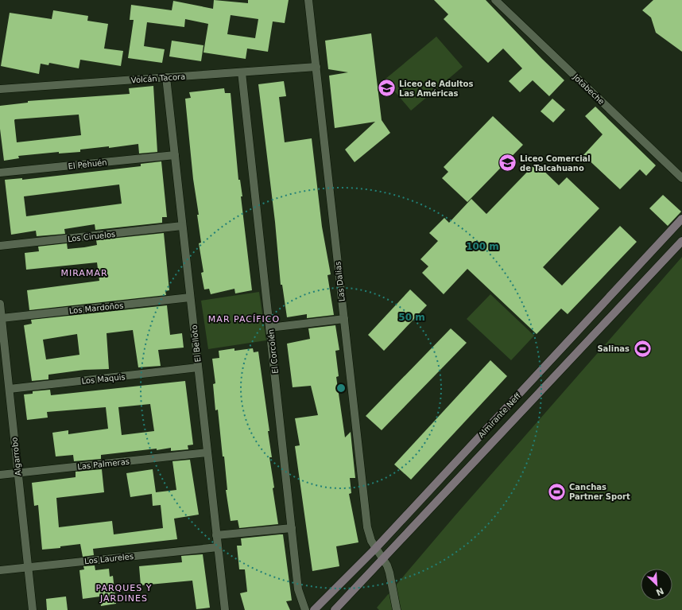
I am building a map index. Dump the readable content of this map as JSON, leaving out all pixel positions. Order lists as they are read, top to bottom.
{
  "streets": {
    "street": [
      "Volcán Tacora",
      "Jotabeche",
      "El Pehuén",
      "Los Ciruelos",
      "Las Dalias",
      "Los Mardoños",
      "El Belloto",
      "El Corcolén",
      "Los Maquis",
      "Almirante Neff",
      "Algarrobo",
      "Las Palmeras",
      "Los Laureles"
    ]
  },
  "crossings": [
    ["Volcán Tacora", "Las Dalias"],
    ["Volcán Tacora", "El Belloto"],
    ["Volcán Tacora", "El Corcolén"],
    ["El Pehuén", "El Belloto"],
    ["Los Ciruelos", "El Belloto"],
    ["Las Dalias", "Almirante Neff"],
    ["Los Mardoños", "El Belloto"],
    ["Los Mardoños", "Algarrobo"],
    ["El Belloto", "Los Maquis"],
    ["El Belloto", "Las Palmeras"],
    ["El Belloto", "Los Laureles"],
    ["Los Maquis", "Algarrobo"],
    ["Algarrobo", "Las Palmeras"],
    ["Algarrobo", "Los Laureles"]
  ],
  "districts": ["MIRAMAR", "MAR PACÍFICO", "PARQUES Y JARDINES"],
  "places": {
    "school or university": ["Liceo de Adultos Las Américas", "Liceo Comercial de Talcahuano"],
    "sports": ["Salinas", "Canchas Partner Sport"]
  },
  "north": "bottom right",
  "rings": ["100 m", "50 m"]
}
